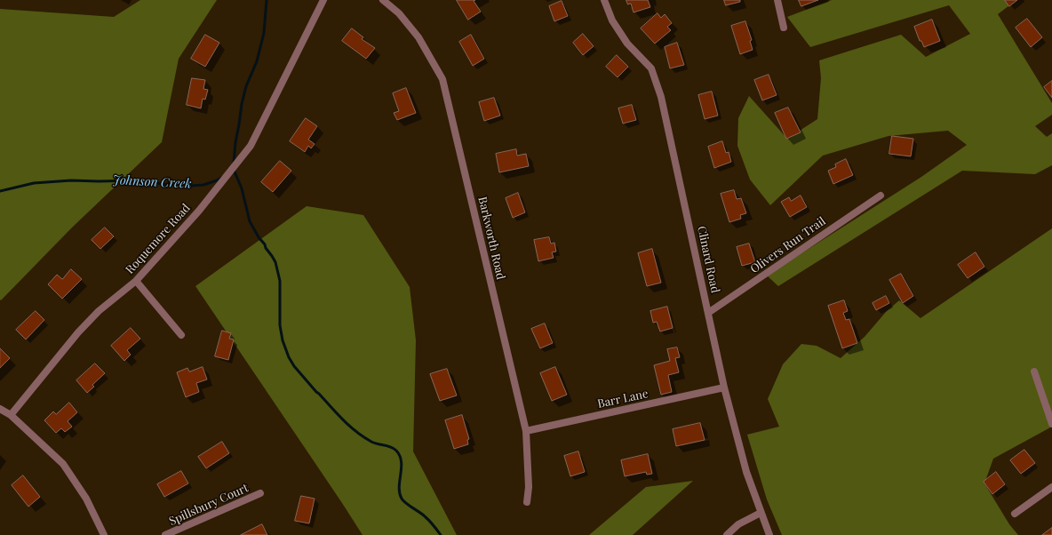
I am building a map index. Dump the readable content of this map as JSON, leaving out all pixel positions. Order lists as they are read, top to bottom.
{
  "streets": {
    "street": [
      "Barkworth Road",
      "Roquemore Road",
      "Olivers Run Trail",
      "Clinard Road",
      "Barr Lane",
      "Spillsbury Court"
    ]
  },
  "crossings": [
    ["Barkworth Road", "Barr Lane"],
    ["Olivers Run Trail", "Clinard Road"],
    ["Clinard Road", "Barr Lane"]
  ],
  "water": ["Johnson Creek"]
}
